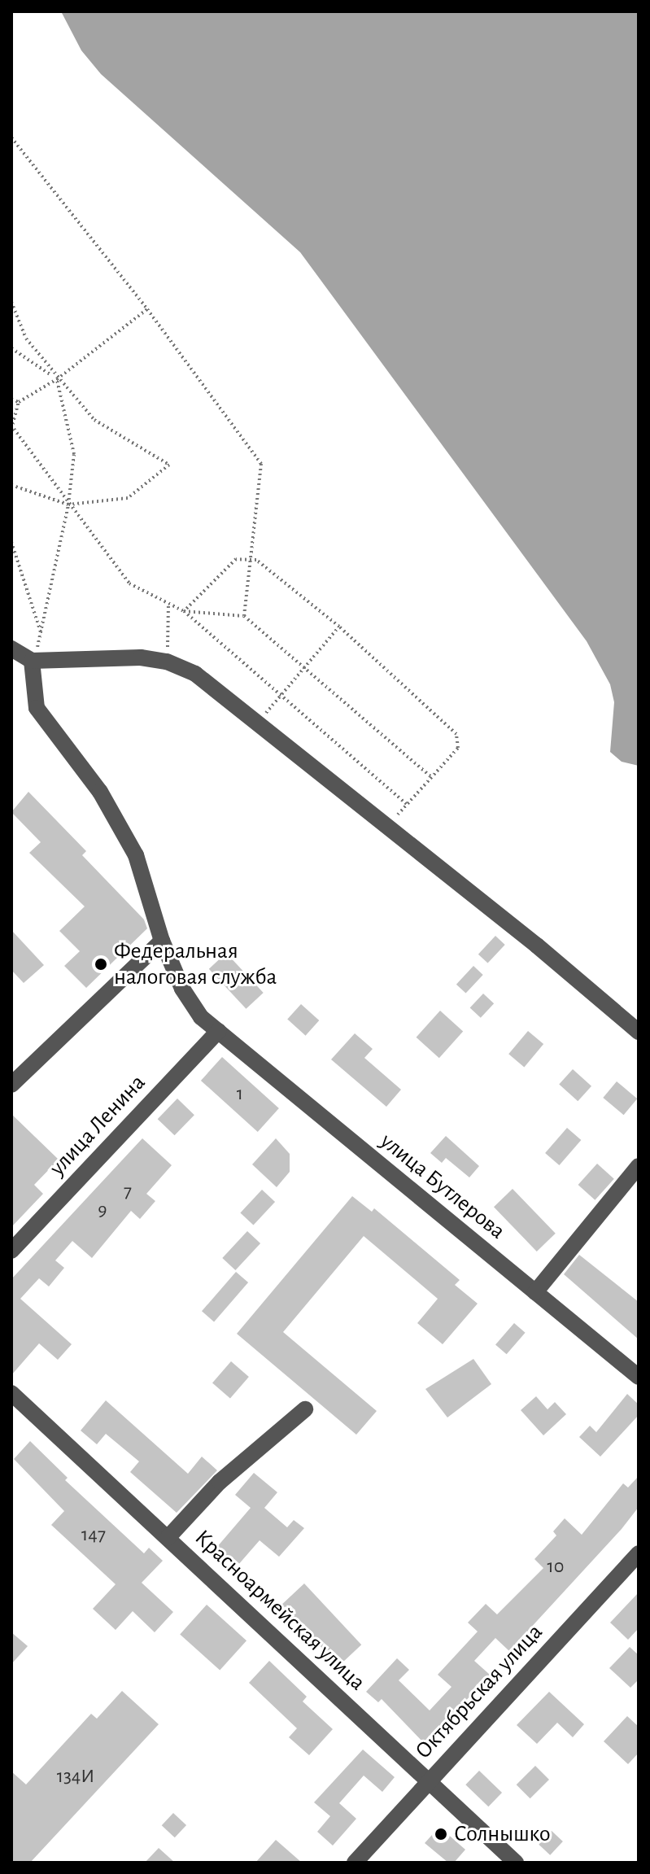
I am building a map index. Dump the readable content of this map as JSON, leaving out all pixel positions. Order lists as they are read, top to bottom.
{
  "streets": {
    "street": [
      "улица Ленина",
      "улица Бутлерова",
      "Красноармейская улица",
      "Октябрьская улица"
    ]
  },
  "crossings": [
    ["улица Ленина", "улица Бутлерова"],
    ["Красноармейская улица", "Октябрьская улица"]
  ],
  "places": ["Федеральная налоговая служба", "Солнышко"],
  "house_numbers": [
    "1",
    "7",
    "9",
    "147",
    "10",
    "134И"
  ]
}
